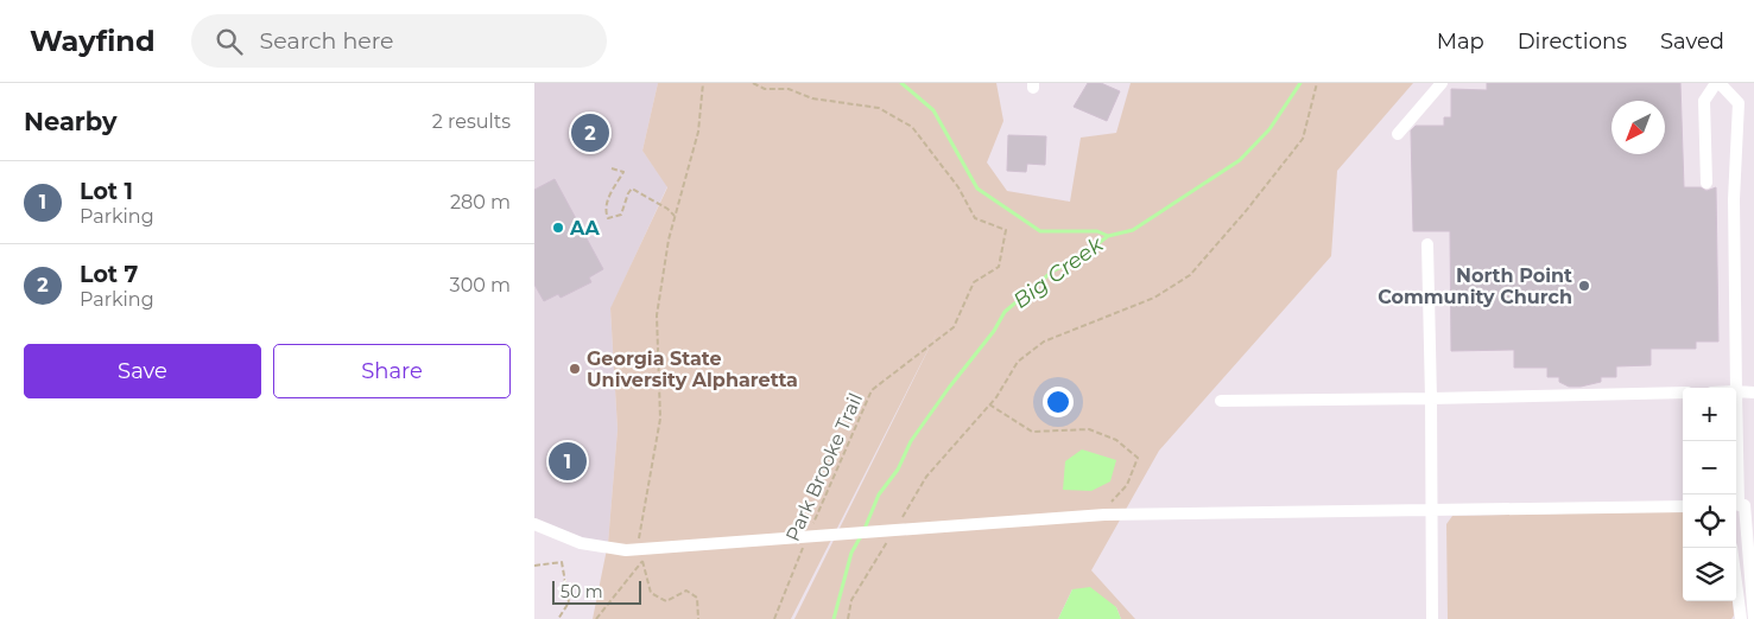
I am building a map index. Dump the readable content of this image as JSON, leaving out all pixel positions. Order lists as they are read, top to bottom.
{
  "streets": {
    "path": ["Park Brooke Trail"]
  },
  "water": ["Big Creek"],
  "places": ["AA", "North Point Community Church", "Georgia State University Alpharetta"],
  "scale_bar": "50 m",
  "north": "bottom left",
  "page": {
    "header": "Wayfind",
    "search": "Search here",
    "nav": ["Map", "Directions", "Saved"],
    "heading": ["Nearby", "2 results"],
    "pins": ["2", "1"],
    "list": [
      {
        "mark": "1",
        "name": "Lot 1",
        "note": "Parking",
        "value": "280 m"
      },
      {
        "mark": "2",
        "name": "Lot 7",
        "note": "Parking",
        "value": "300 m"
      }
    ],
    "buttons": ["Save", "Share"],
    "map_buttons": ["+", "−"],
    "scale": "50 m"
  }
}
